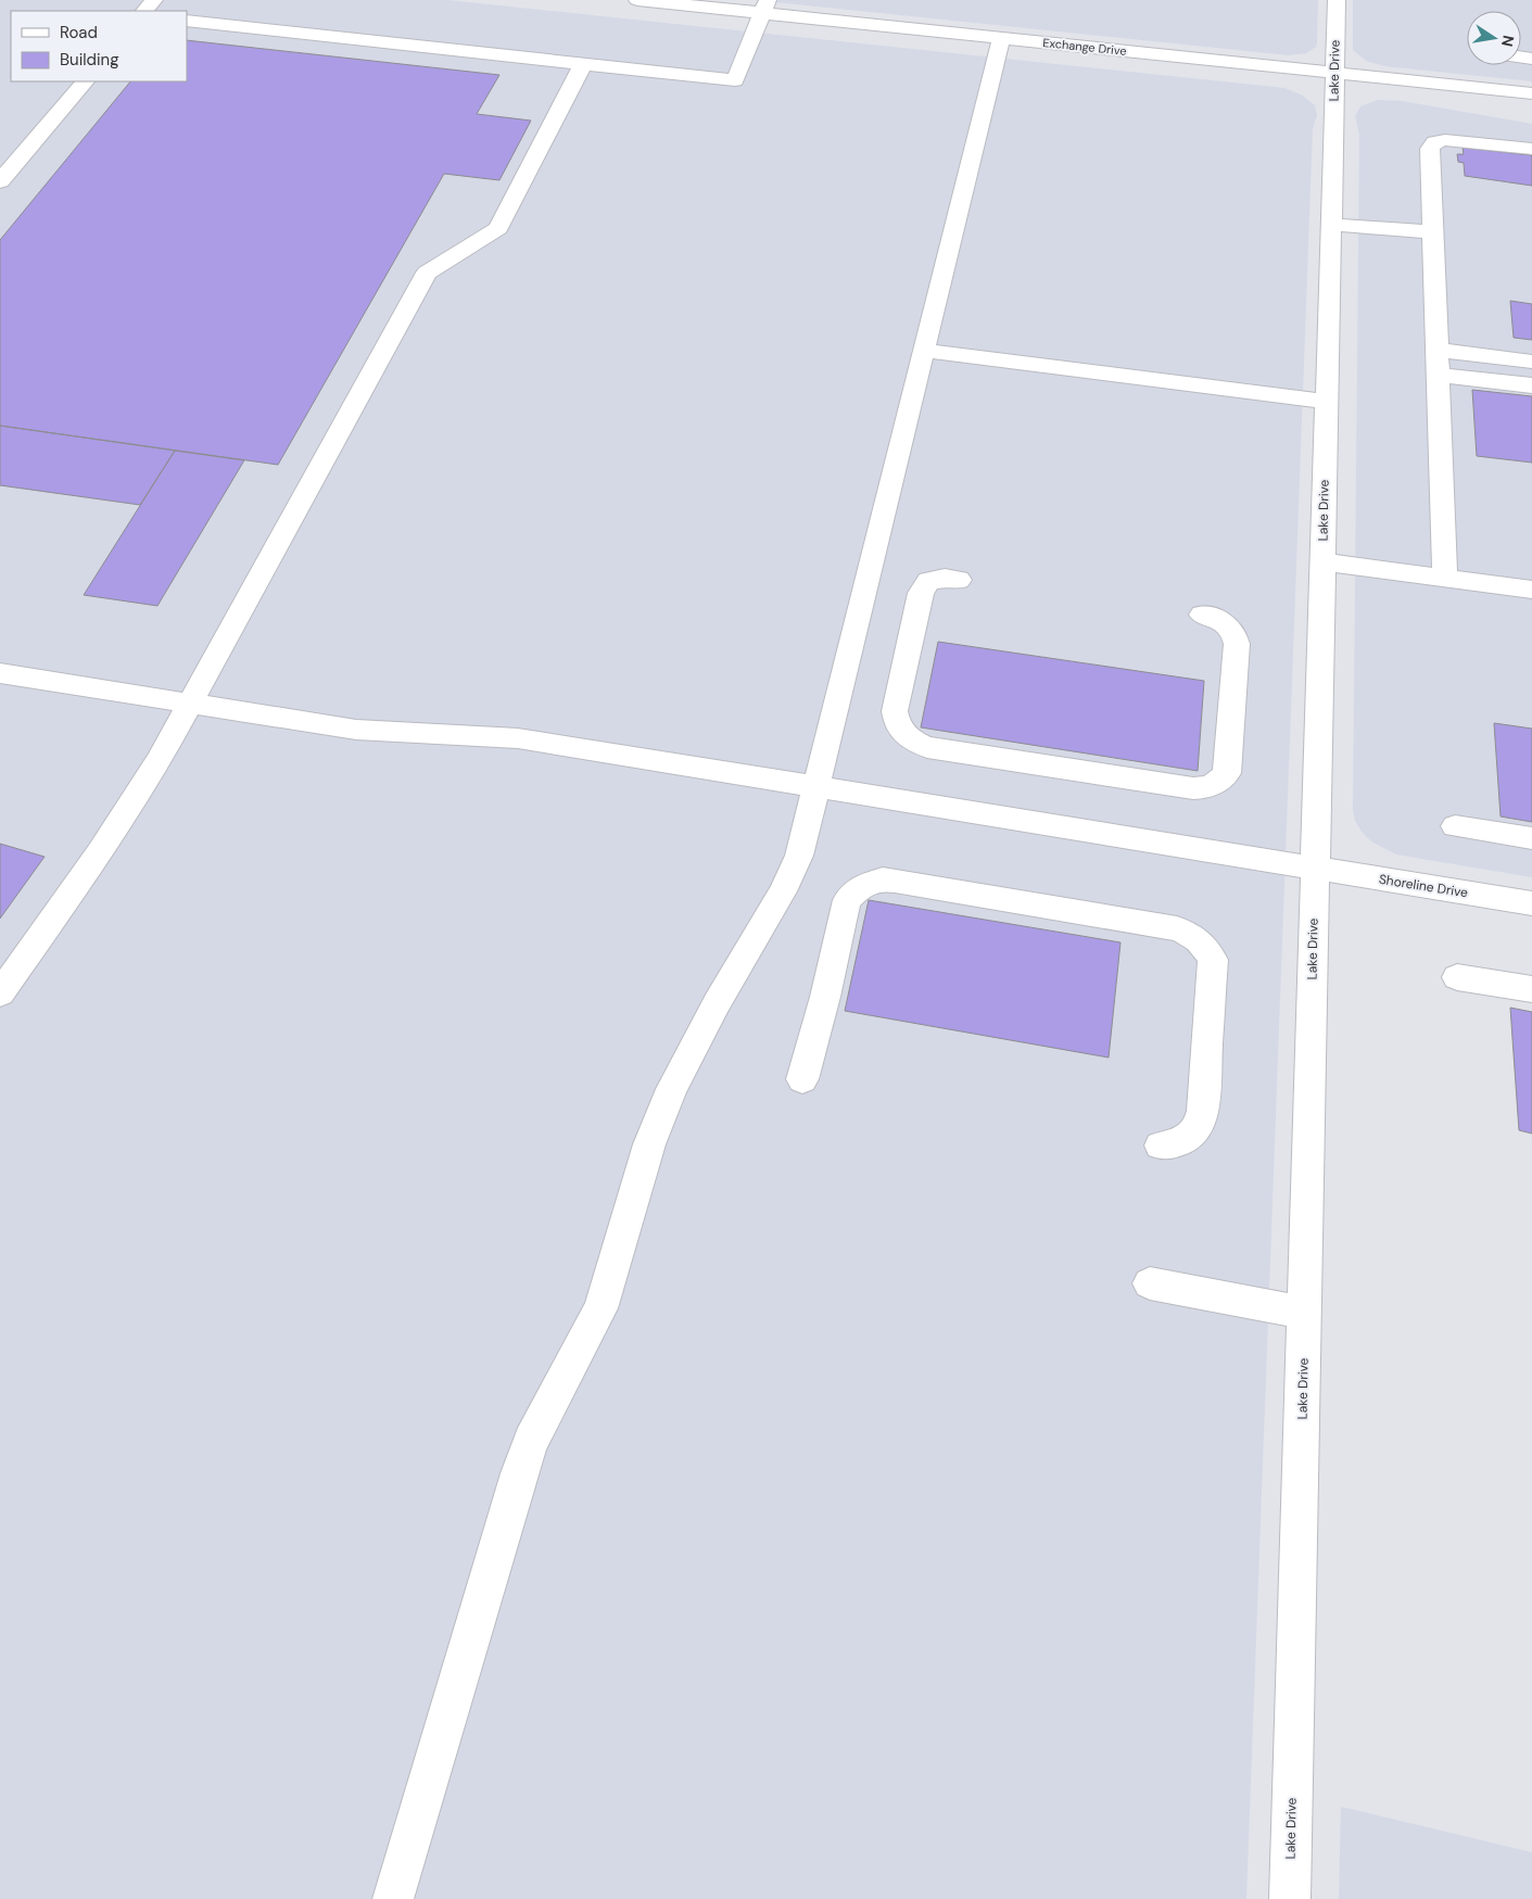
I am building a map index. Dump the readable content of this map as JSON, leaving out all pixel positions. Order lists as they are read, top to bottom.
{
  "streets": {
    "street": ["Exchange Drive", "Lake Drive", "Shoreline Drive"]
  },
  "crossings": [
    ["Exchange Drive", "Lake Drive"],
    ["Lake Drive", "Shoreline Drive"]
  ],
  "legend": ["Road", "Building"],
  "north": "right"
}
